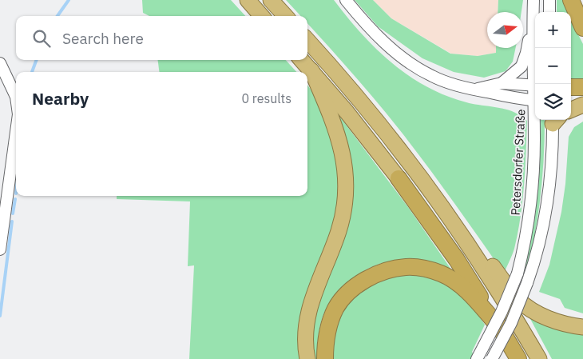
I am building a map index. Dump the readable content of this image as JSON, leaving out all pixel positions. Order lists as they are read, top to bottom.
{
  "streets": {
    "street": ["Petersdorfer Straße"]
  },
  "north": "right",
  "page": {
    "map_buttons": ["+", "−"],
    "search": "Search here",
    "heading": ["Nearby", "0 results"]
  }
}
